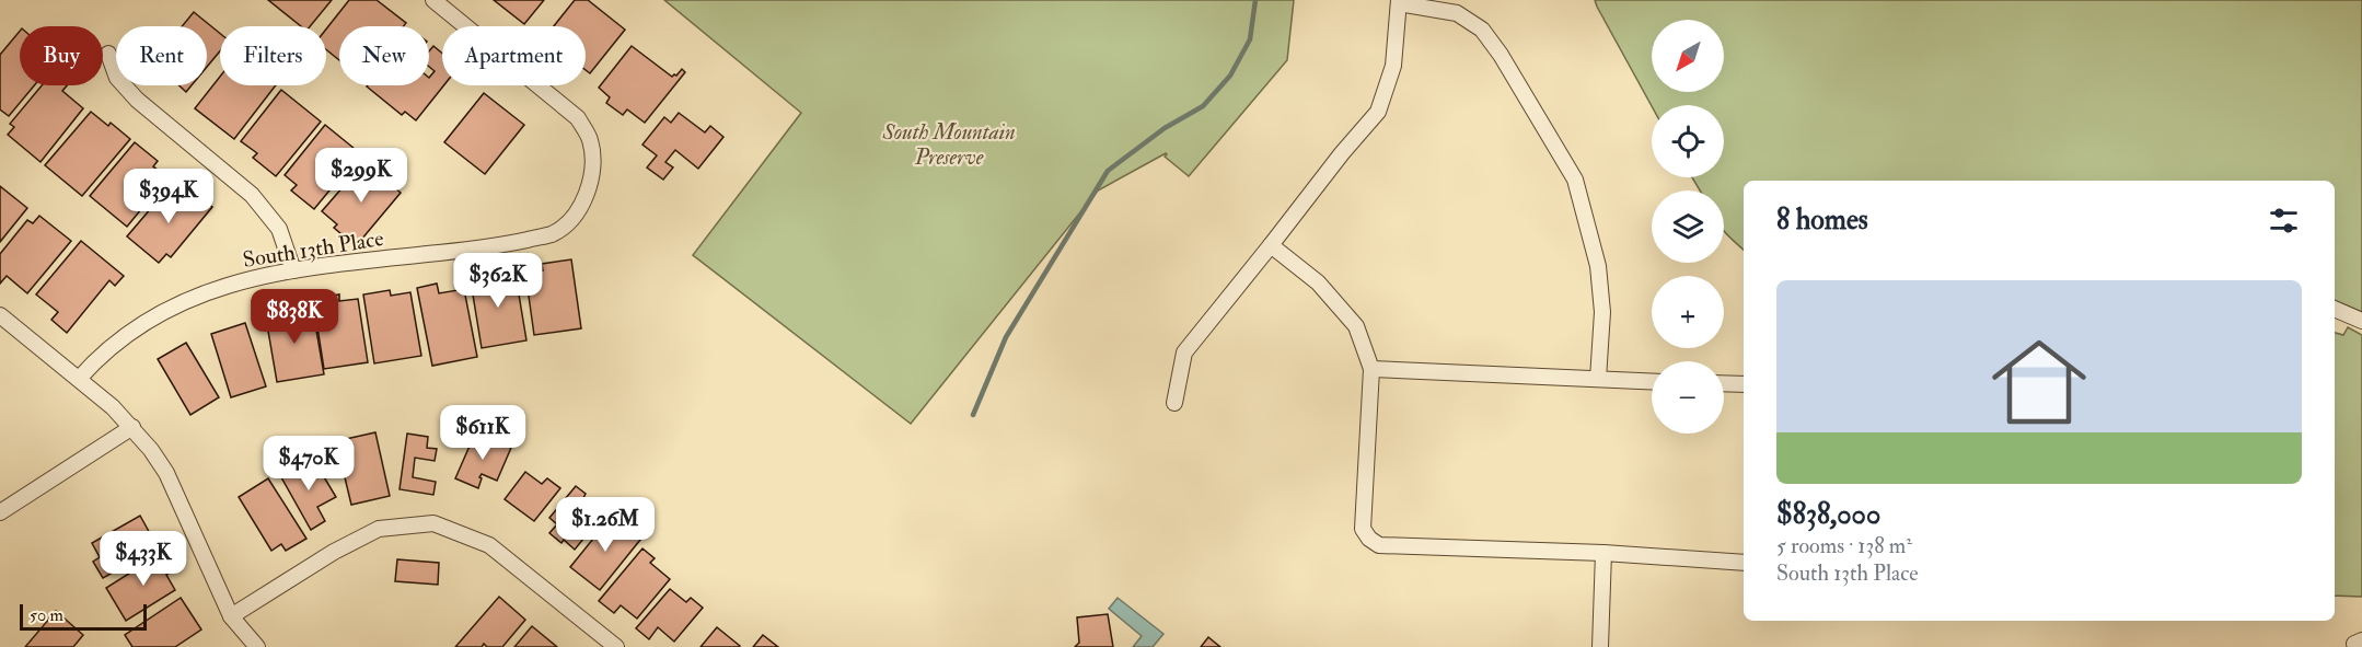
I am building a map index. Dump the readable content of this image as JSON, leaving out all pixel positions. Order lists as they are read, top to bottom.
{
  "streets": {
    "street": ["South 13th Place"]
  },
  "parks": ["South Mountain Preserve"],
  "scale_bar": "50 m",
  "north": "bottom left",
  "page": {
    "map_buttons": ["+", "−"],
    "chip": [
      "Buy",
      "Rent",
      "Filters",
      "New",
      "Apartment"
    ],
    "price": [
      "$299K",
      "$394K",
      "$362K",
      "$838K",
      "$611K",
      "$470K",
      "$1.26M",
      "$433K"
    ],
    "heading": "8 homes",
    "list": [
      {
        "name": "$838,000",
        "note": "5 rooms · 138 m² · South 13th Place"
      }
    ],
    "scale": "50 m"
  }
}
